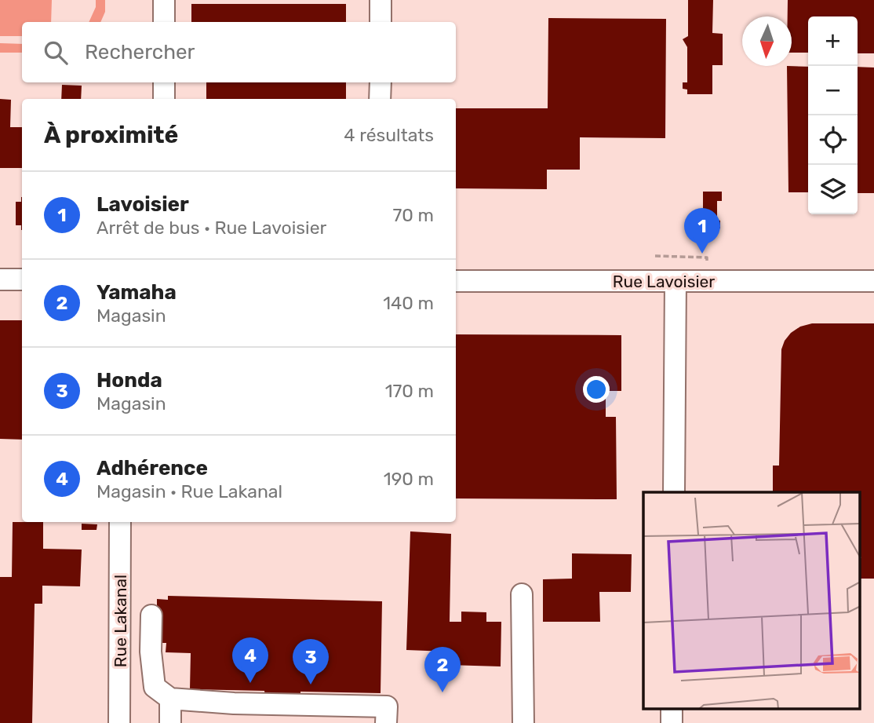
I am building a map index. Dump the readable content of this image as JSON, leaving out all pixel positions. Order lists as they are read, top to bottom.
{
  "streets": {
    "street": ["Rue Lavoisier", "Rue Lakanal"]
  },
  "north": "bottom",
  "page": {
    "map_buttons": ["+", "−"],
    "search": "Rechercher",
    "heading": ["À proximité", "4 résultats"],
    "list": [
      {
        "mark": "1",
        "name": "Lavoisier",
        "note": "Arrêt de bus · Rue Lavoisier",
        "value": "70 m"
      },
      {
        "mark": "2",
        "name": "Yamaha",
        "note": "Magasin",
        "value": "140 m"
      },
      {
        "mark": "3",
        "name": "Honda",
        "note": "Magasin",
        "value": "170 m"
      },
      {
        "mark": "4",
        "name": "Adhérence",
        "note": "Magasin · Rue Lakanal",
        "value": "190 m"
      }
    ],
    "pins": [
      "1",
      "4",
      "3",
      "2"
    ]
  }
}
